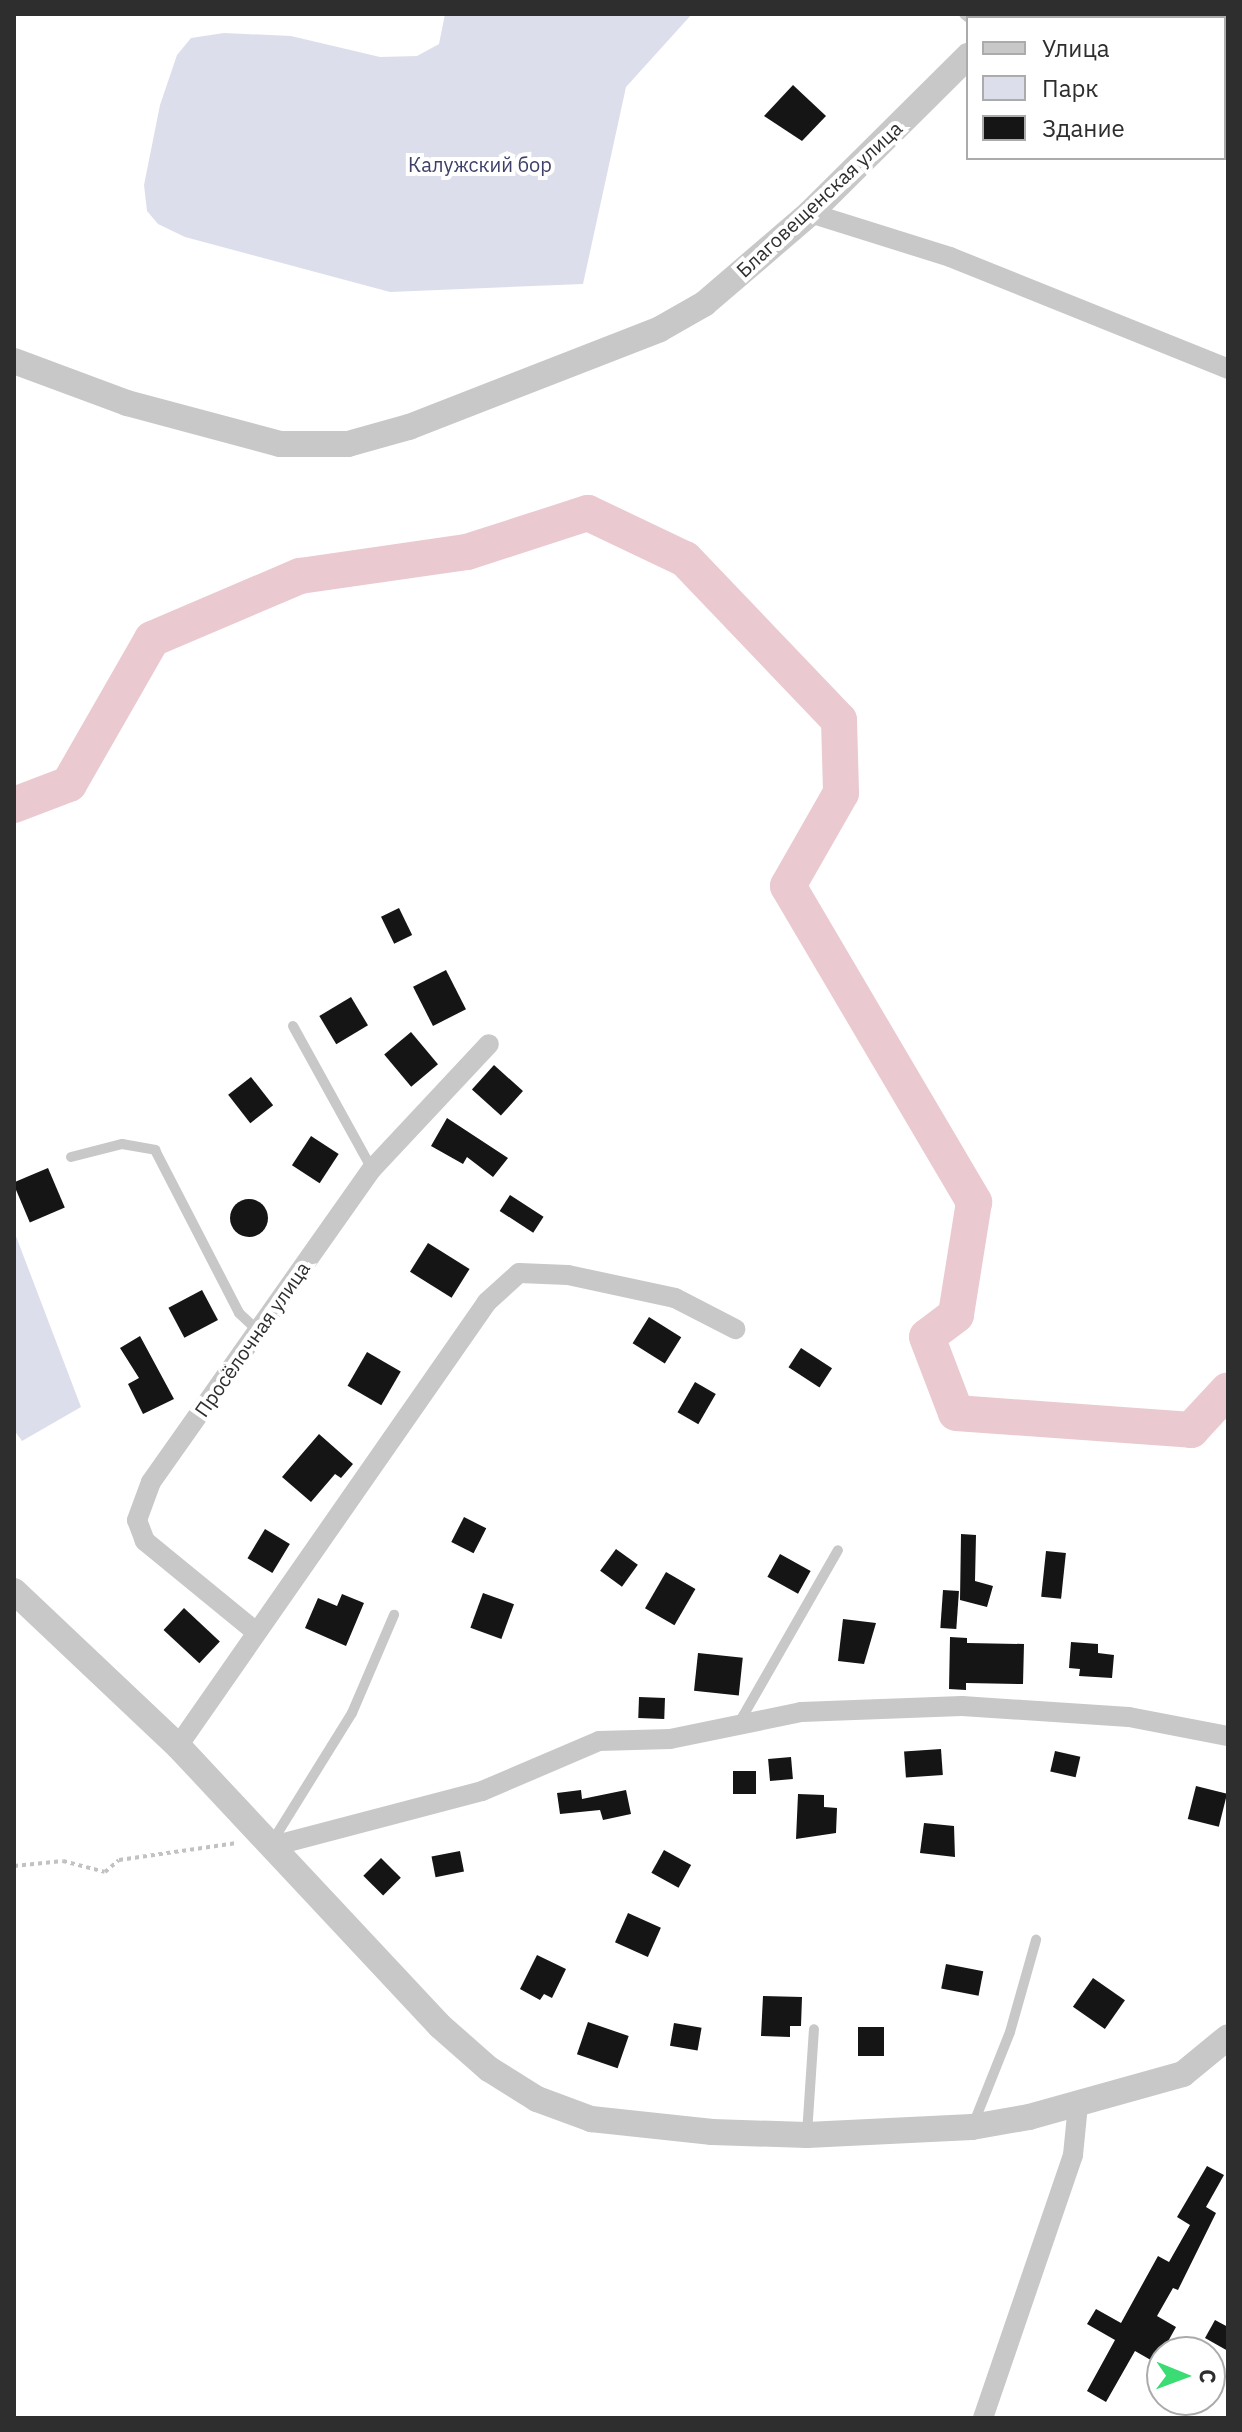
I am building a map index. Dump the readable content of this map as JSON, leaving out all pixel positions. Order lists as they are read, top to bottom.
{
  "streets": {
    "street": ["Благовещенская улица", "Просёлочная улица"]
  },
  "parks": ["Калужский бор"],
  "legend": ["Улица", "Парк", "Здание"],
  "north": "right"
}
